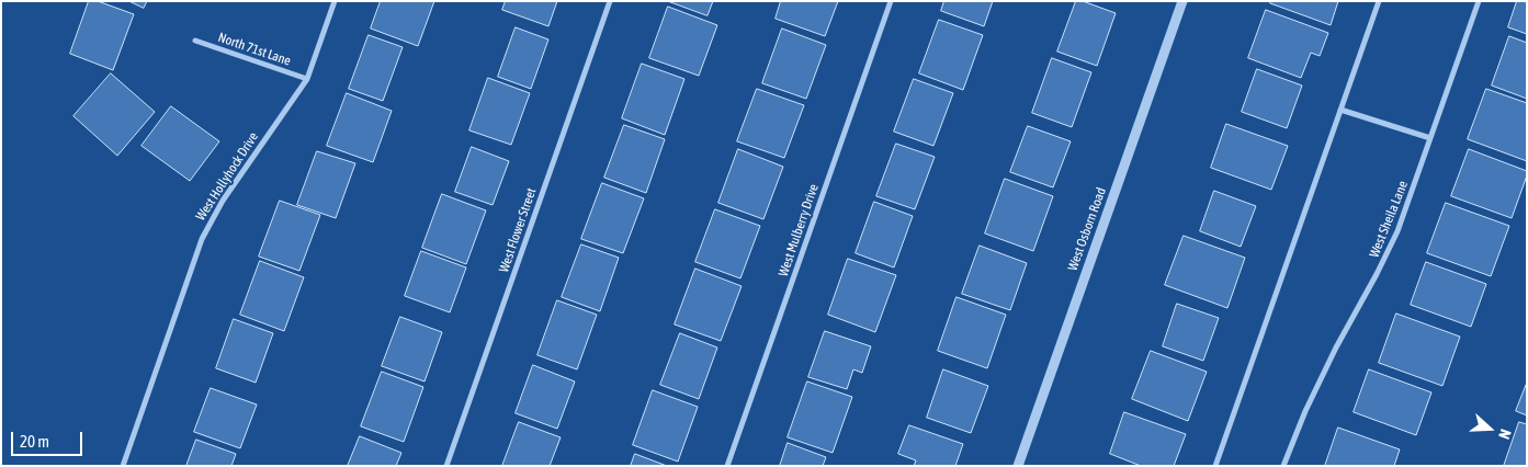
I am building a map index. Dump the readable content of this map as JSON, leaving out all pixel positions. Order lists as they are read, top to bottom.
{
  "streets": {
    "street": [
      "North 71st Lane",
      "West Hollyhock Drive",
      "West Sheila Lane",
      "West Osborn Road",
      "West Flower Street",
      "West Mulberry Drive"
    ]
  },
  "crossings": [
    ["North 71st Lane", "West Hollyhock Drive"]
  ],
  "scale_bar": "20 m",
  "north": "right"
}
